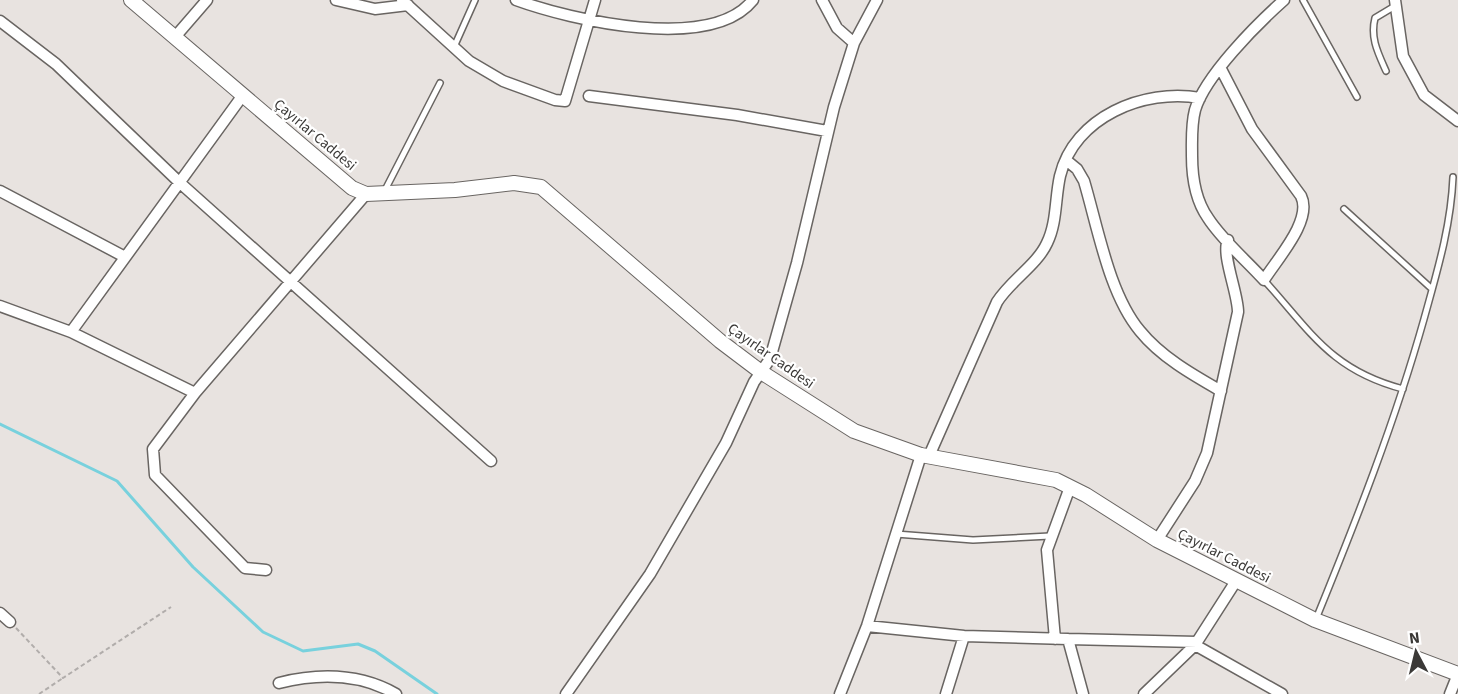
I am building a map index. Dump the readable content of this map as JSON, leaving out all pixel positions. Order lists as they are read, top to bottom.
{
  "streets": {
    "street": ["Çayırlar Caddesi"]
  },
  "north": "top"
}
